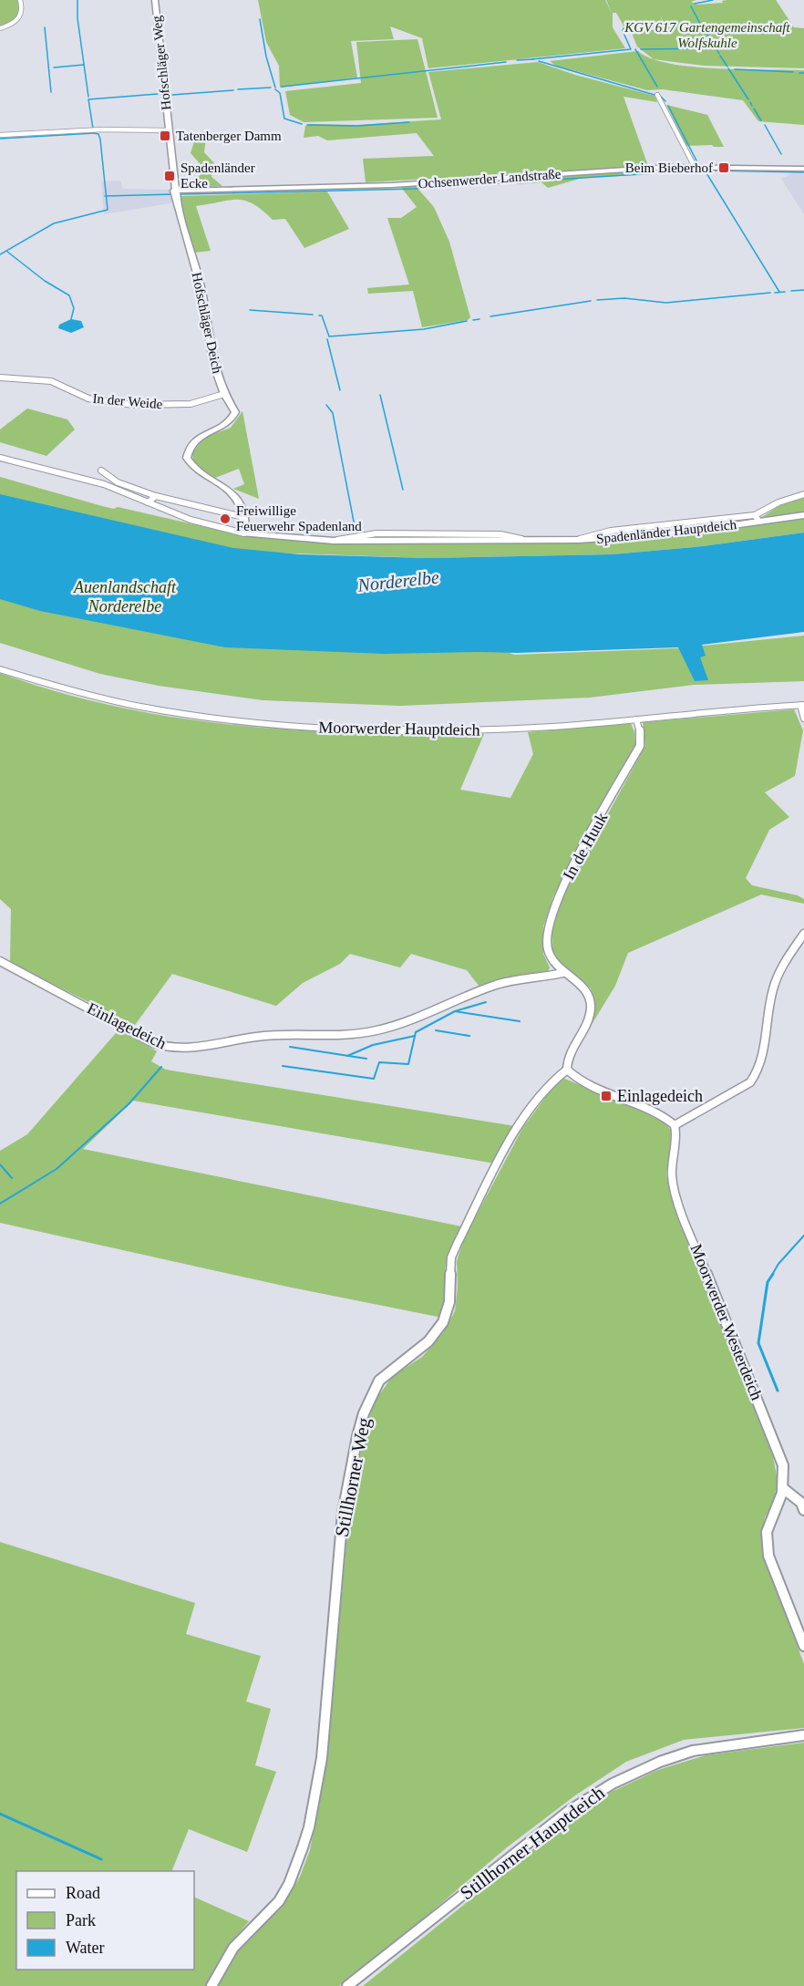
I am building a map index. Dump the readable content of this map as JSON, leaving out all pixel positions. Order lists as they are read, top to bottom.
{
  "streets": {
    "street": [
      "Hofschläger Weg",
      "Ochsenwerder Landstraße",
      "Hofschläger Deich",
      "In der Weide",
      "Spadenländer Hauptdeich",
      "Moorwerder Hauptdeich",
      "In de Huuk",
      "Einlagedeich",
      "Moorwerder Westerdeich",
      "Stillhorner Weg",
      "Stillhorner Hauptdeich"
    ]
  },
  "crossings": [
    ["Hofschläger Weg", "Ochsenwerder Landstraße"],
    ["Hofschläger Weg", "Hofschläger Deich"],
    ["Ochsenwerder Landstraße", "Hofschläger Deich"],
    ["Hofschläger Deich", "In der Weide"],
    ["Hofschläger Deich", "Spadenländer Hauptdeich"],
    ["Moorwerder Hauptdeich", "In de Huuk"],
    ["In de Huuk", "Einlagedeich"],
    ["In de Huuk", "Stillhorner Weg"],
    ["Einlagedeich", "Stillhorner Weg"]
  ],
  "water": ["Norderelbe"],
  "parks": ["KGV 617 Gartengemeinschaft Wolfskuhle", "Auenlandschaft Norderelbe"],
  "places": {
    "transit": [
      "Tatenberger Damm",
      "Beim Bieberhof",
      "Spadenländer Ecke",
      "Einlagedeich"
    ],
    "other": ["Freiwillige Feuerwehr Spadenland"]
  },
  "legend": ["Road", "Park", "Water"]
}
